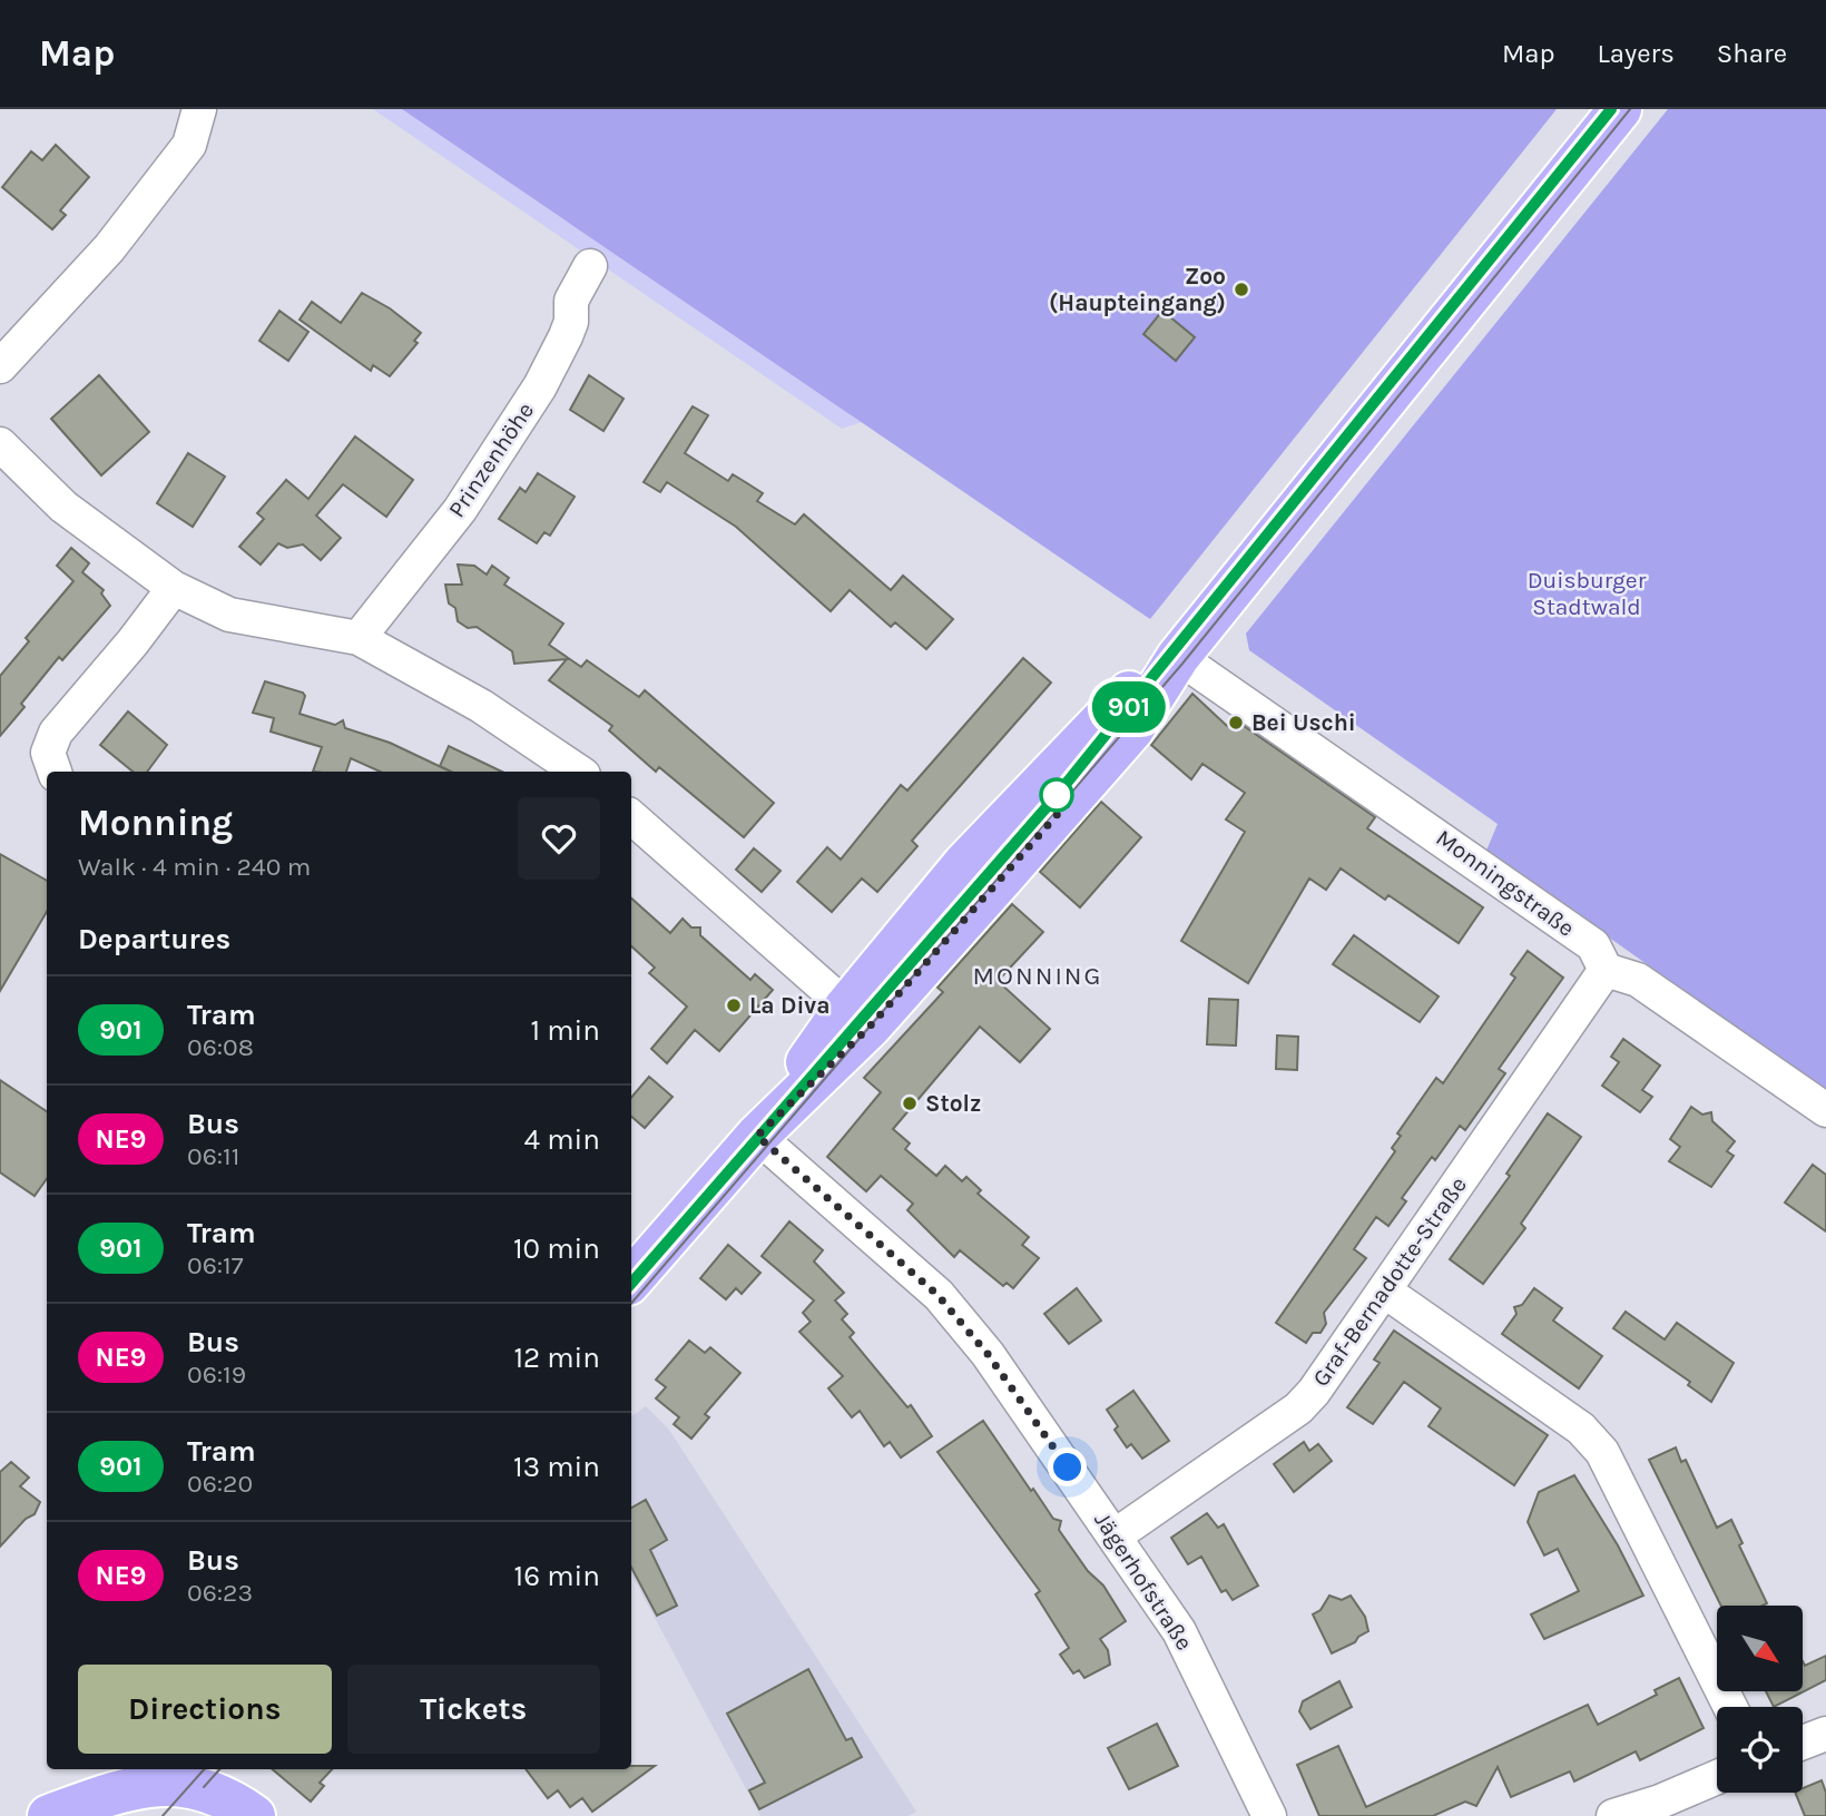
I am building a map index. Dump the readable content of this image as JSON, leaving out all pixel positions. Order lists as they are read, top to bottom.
{
  "streets": {
    "street": [
      "Prinzenhöhe",
      "Monningstraße",
      "Graf-Bernadotte-Straße",
      "Jägerhofstraße"
    ]
  },
  "crossings": [
    ["Monningstraße", "Graf-Bernadotte-Straße"],
    ["Graf-Bernadotte-Straße", "Jägerhofstraße"]
  ],
  "districts": ["MONNING"],
  "parks": ["Duisburger Stadtwald"],
  "places": [
    "Zoo (Haupteingang)",
    "Bei Uschi",
    "La Diva",
    "Stolz"
  ],
  "lines": ["tram line 901"],
  "north": "bottom right",
  "page": {
    "header": "Map",
    "nav": ["Map", "Layers", "Share"],
    "on_map": "901",
    "heading": [
      ["Monning", "Walk · 4 min · 240 m"],
      "Departures"
    ],
    "list": [
      {
        "mark": "901",
        "name": "Tram",
        "note": "06:08",
        "value": "1 min"
      },
      {
        "mark": "NE9",
        "name": "Bus",
        "note": "06:11",
        "value": "4 min"
      },
      {
        "mark": "901",
        "name": "Tram",
        "note": "06:17",
        "value": "10 min"
      },
      {
        "mark": "NE9",
        "name": "Bus",
        "note": "06:19",
        "value": "12 min"
      },
      {
        "mark": "901",
        "name": "Tram",
        "note": "06:20",
        "value": "13 min"
      },
      {
        "mark": "NE9",
        "name": "Bus",
        "note": "06:23",
        "value": "16 min"
      }
    ],
    "buttons": ["Directions", "Tickets"]
  }
}
